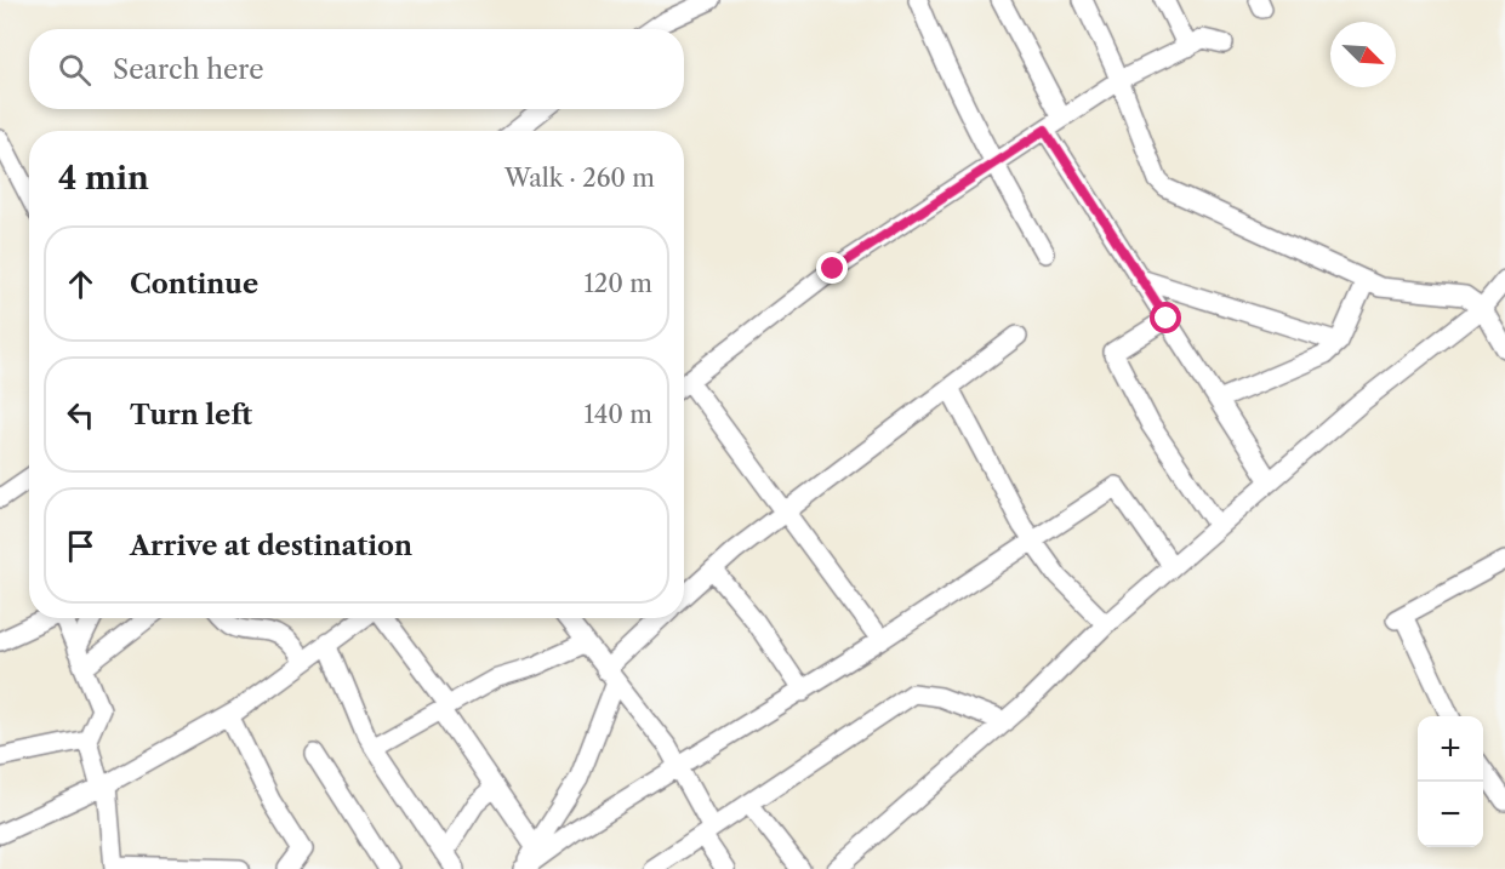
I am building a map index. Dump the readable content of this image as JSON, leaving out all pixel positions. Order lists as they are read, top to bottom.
{
  "north": "bottom right",
  "page": {
    "search": "Search here",
    "heading": ["4 min", "Walk · 260 m"],
    "list": [
      ["Continue", "120 m"],
      ["Turn left", "140 m"],
      "Arrive at destination"
    ],
    "map_buttons": ["+", "−"]
  }
}
